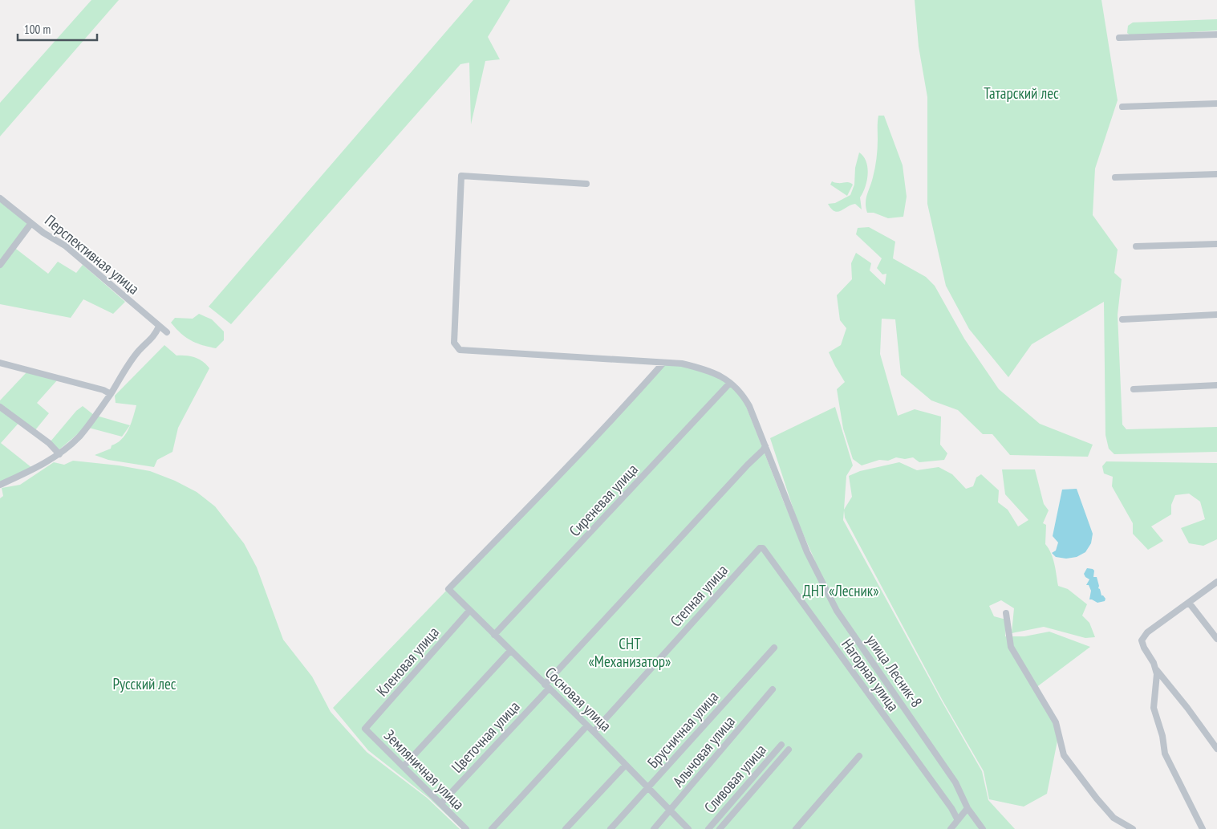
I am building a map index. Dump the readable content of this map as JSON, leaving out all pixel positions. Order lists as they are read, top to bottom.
{
  "streets": {
    "street": [
      "Перспективная улица",
      "Сиреневая улица",
      "Степная улица",
      "Кленовая улица",
      "улица Лесник-8",
      "Нагорная улица",
      "Сосновая улица",
      "Брусничная улица",
      "Цветочная улица",
      "Алычовая улица",
      "Земляничная улица",
      "Сливовая улица"
    ]
  },
  "crossings": [
    ["Сиреневая улица", "улица Лесник-8"],
    ["Сиреневая улица", "Сосновая улица"],
    ["Степная улица", "Нагорная улица"],
    ["Степная улица", "Сосновая улица"],
    ["Кленовая улица", "Сосновая улица"],
    ["Кленовая улица", "Земляничная улица"],
    ["улица Лесник-8", "Сосновая улица"],
    ["улица Лесник-8", "Цветочная улица"],
    ["Сосновая улица", "Брусничная улица"],
    ["Сосновая улица", "Цветочная улица"],
    ["Сосновая улица", "Алычовая улица"],
    ["Цветочная улица", "Земляничная улица"]
  ],
  "parks": [
    "Татарский лес",
    "ДНТ «Лесник»",
    "СНТ «Механизатор»",
    "Русский лес"
  ],
  "scale_bar": "100 m"
}
